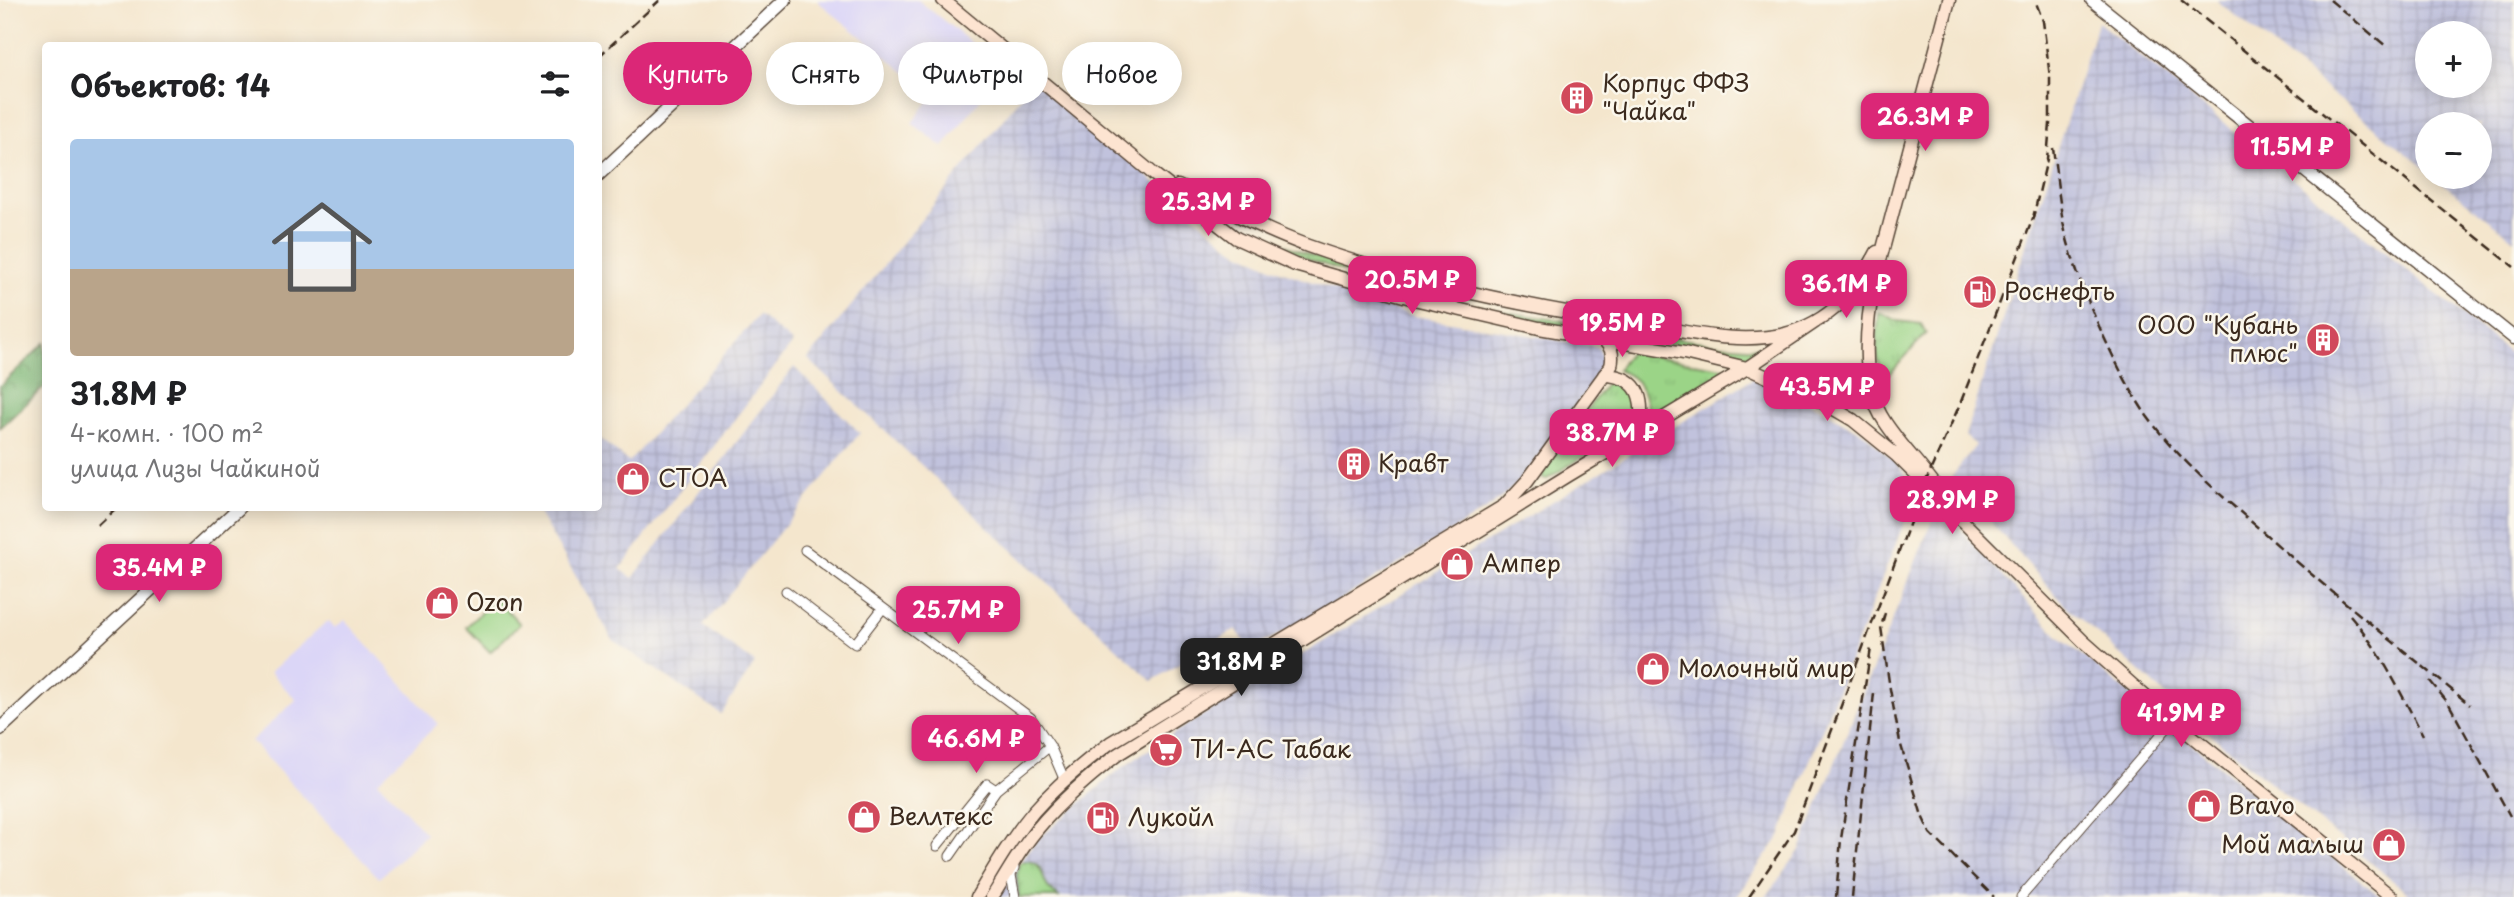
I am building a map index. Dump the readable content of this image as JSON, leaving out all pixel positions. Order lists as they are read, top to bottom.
{
  "places": {
    "building": ["Корпус ФФЗ \"Чайка\"", "ООО \"Кубань плюс\"", "Кравт"],
    "fuel station": ["Роснефть", "Лукойл"],
    "shop": [
      "СТОА",
      "Ампер",
      "Ozon",
      "Молочный мир",
      "Bravo",
      "Веллтекс",
      "Мой малыш"
    ],
    "supermarket": ["ТИ-АС Табак"]
  },
  "page": {
    "map_buttons": ["+", "−"],
    "chip": [
      "Купить",
      "Снять",
      "Фильтры",
      "Новое"
    ],
    "heading": "Объектов: 14",
    "price": [
      "26.3M ₽",
      "11.5M ₽",
      "25.3M ₽",
      "20.5M ₽",
      "36.1M ₽",
      "19.5M ₽",
      "43.5M ₽",
      "38.7M ₽",
      "28.9M ₽",
      "35.4M ₽",
      "25.7M ₽",
      "31.8M ₽",
      "41.9M ₽",
      "46.6M ₽"
    ],
    "list": [
      {
        "name": "31.8M ₽",
        "note": "4-комн. · 100 m² · улица Лизы Чайкиной"
      }
    ]
  }
}
